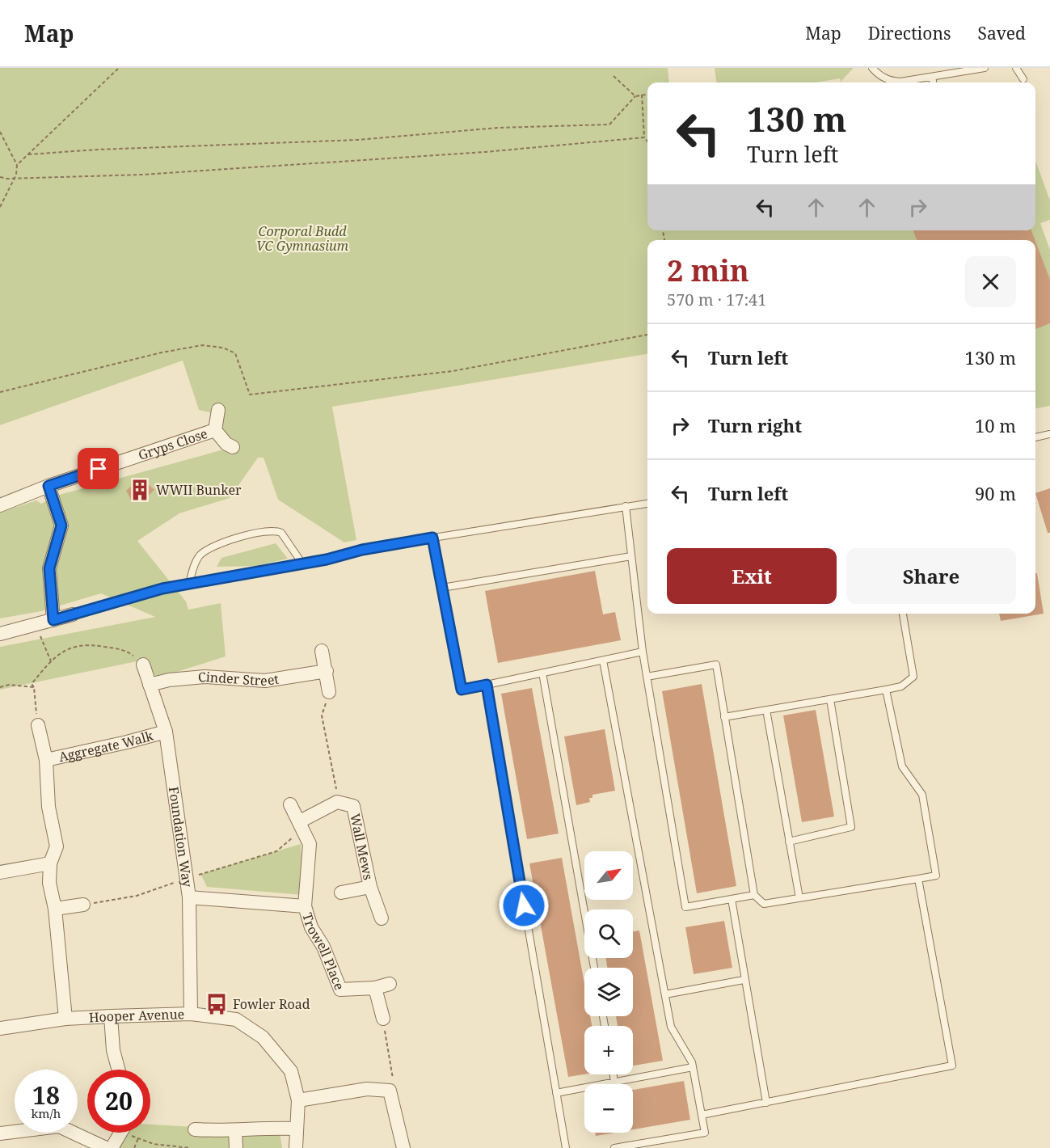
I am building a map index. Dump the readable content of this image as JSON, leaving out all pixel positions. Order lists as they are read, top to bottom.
{
  "streets": {
    "street": [
      "Gryps Close",
      "Cinder Street",
      "Aggregate Walk",
      "Foundation Way",
      "Wall Mews",
      "Trowell Place",
      "Hooper Avenue"
    ]
  },
  "crossings": [
    ["Cinder Street", "Foundation Way"],
    ["Aggregate Walk", "Foundation Way"],
    ["Foundation Way", "Trowell Place"],
    ["Foundation Way", "Hooper Avenue"]
  ],
  "parks": ["Corporal Budd VC Gymnasium"],
  "places": {
    "building": ["WWII Bunker"],
    "bus stop": ["Fowler Road"]
  },
  "north": "top right",
  "page": {
    "header": "Map",
    "nav": ["Map", "Directions", "Saved"],
    "turn": ["130 m", "Turn left"],
    "heading": ["2 min", "570 m · 17:41"],
    "list": [
      {
        "name": "Turn left",
        "value": "130 m"
      },
      {
        "name": "Turn right",
        "value": "10 m"
      },
      {
        "name": "Turn left",
        "value": "90 m"
      }
    ],
    "buttons": ["Exit", "Share"],
    "map_buttons": ["+", "−"],
    "speed": "18 km/h",
    "limit": "20"
  }
}
